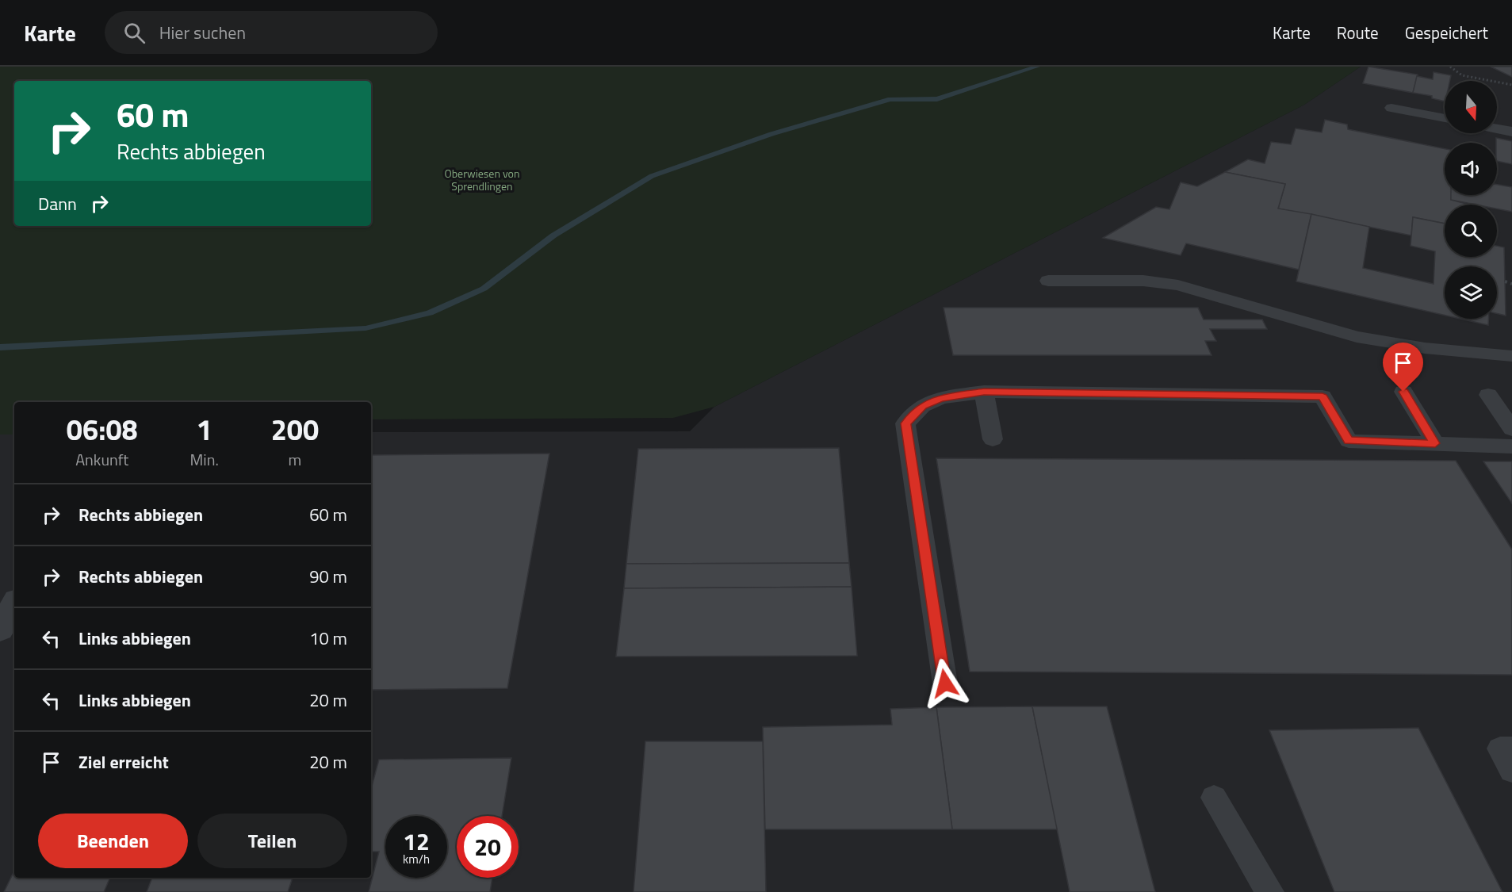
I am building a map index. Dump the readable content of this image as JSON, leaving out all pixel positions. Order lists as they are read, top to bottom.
{
  "parks": ["Oberwiesen von Sprendlingen"],
  "north": "bottom",
  "page": {
    "header": "Karte",
    "search": "Hier suchen",
    "nav": ["Karte", "Route", "Gespeichert"],
    "turn": ["60 m", "Rechts abbiegen"],
    "then": "Dann",
    "eta": [
      "06:08",
      "Ankunft",
      "1",
      "Min.",
      "200",
      "m"
    ],
    "list": [
      {
        "name": "Rechts abbiegen",
        "value": "60 m"
      },
      {
        "name": "Rechts abbiegen",
        "value": "90 m"
      },
      {
        "name": "Links abbiegen",
        "value": "10 m"
      },
      {
        "name": "Links abbiegen",
        "value": "20 m"
      },
      {
        "name": "Ziel erreicht",
        "value": "20 m"
      }
    ],
    "buttons": ["Beenden", "Teilen"],
    "speed": "12 km/h",
    "limit": "20"
  }
}
